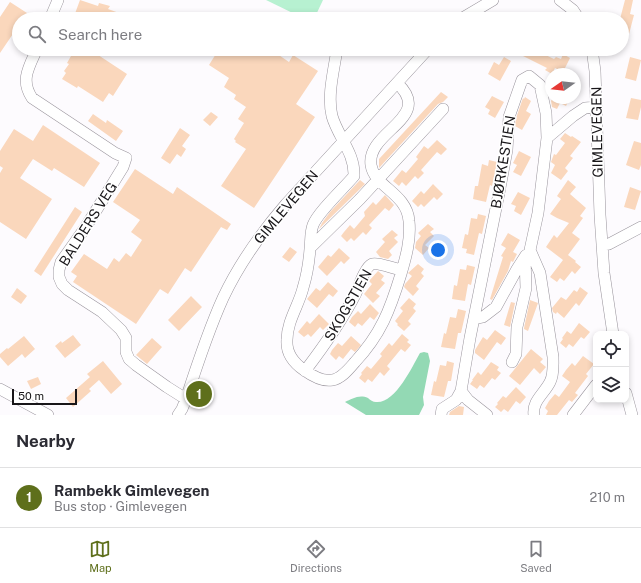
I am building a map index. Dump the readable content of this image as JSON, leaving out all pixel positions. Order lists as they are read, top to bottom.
{
  "streets": {
    "street": [
      "GIMLEVEGEN",
      "BJØRKESTIEN",
      "BALDERS VEG",
      "SKOGSTIEN"
    ]
  },
  "crossings": [
    ["GIMLEVEGEN", "BALDERS VEG"]
  ],
  "scale_bar": "50 m",
  "north": "left",
  "page": {
    "search": "Search here",
    "pins": "1",
    "scale": "50 m",
    "heading": "Nearby",
    "list": [
      {
        "mark": "1",
        "name": "Rambekk Gimlevegen",
        "note": "Bus stop · Gimlevegen",
        "value": "210 m"
      }
    ],
    "nav": ["Map", "Directions", "Saved"]
  }
}
